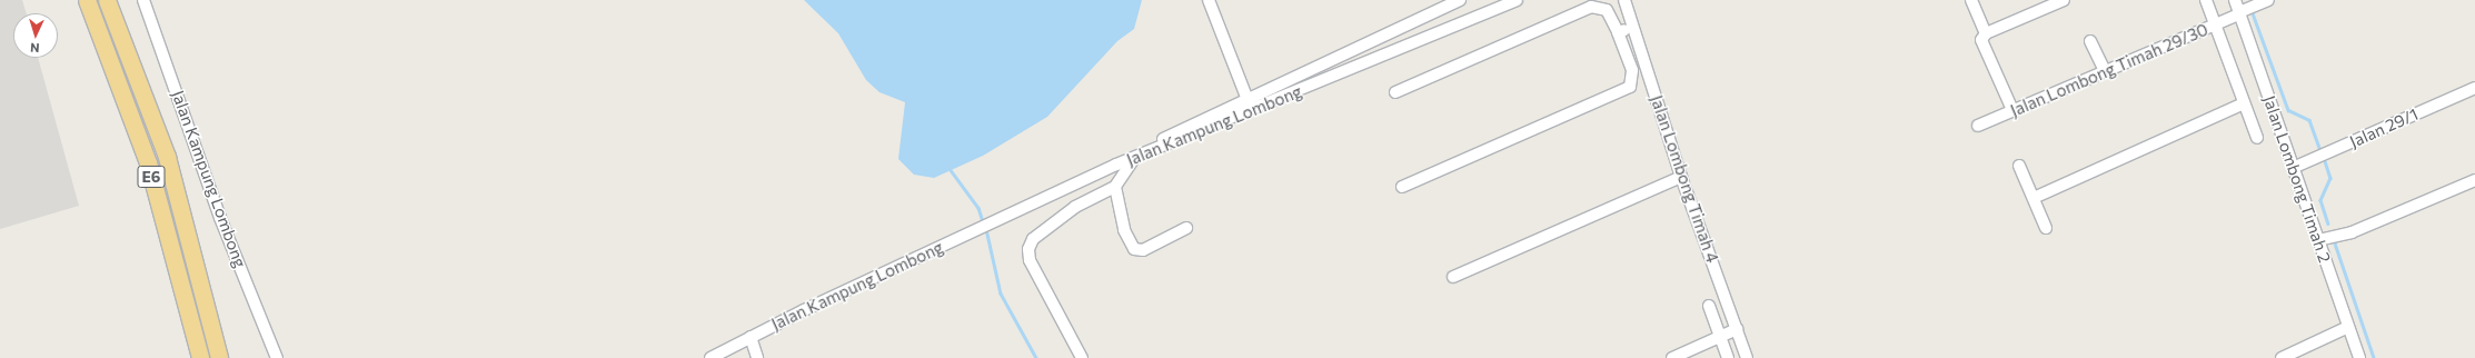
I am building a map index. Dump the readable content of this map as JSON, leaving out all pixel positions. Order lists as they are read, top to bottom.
{
  "streets": {
    "highway": ["E6"],
    "street": [
      "Jalan Lombong Timah 29/30",
      "Jalan Kampung Lombong",
      "Jalan 29/1",
      "Jalan Lombong Timah 4",
      "Jalan Lombong Timah 2"
    ]
  },
  "crossings": [
    ["Jalan Lombong Timah 29/30", "Jalan Lombong Timah 2"],
    ["Jalan 29/1", "Jalan Lombong Timah 2"]
  ],
  "north": "bottom"
}
